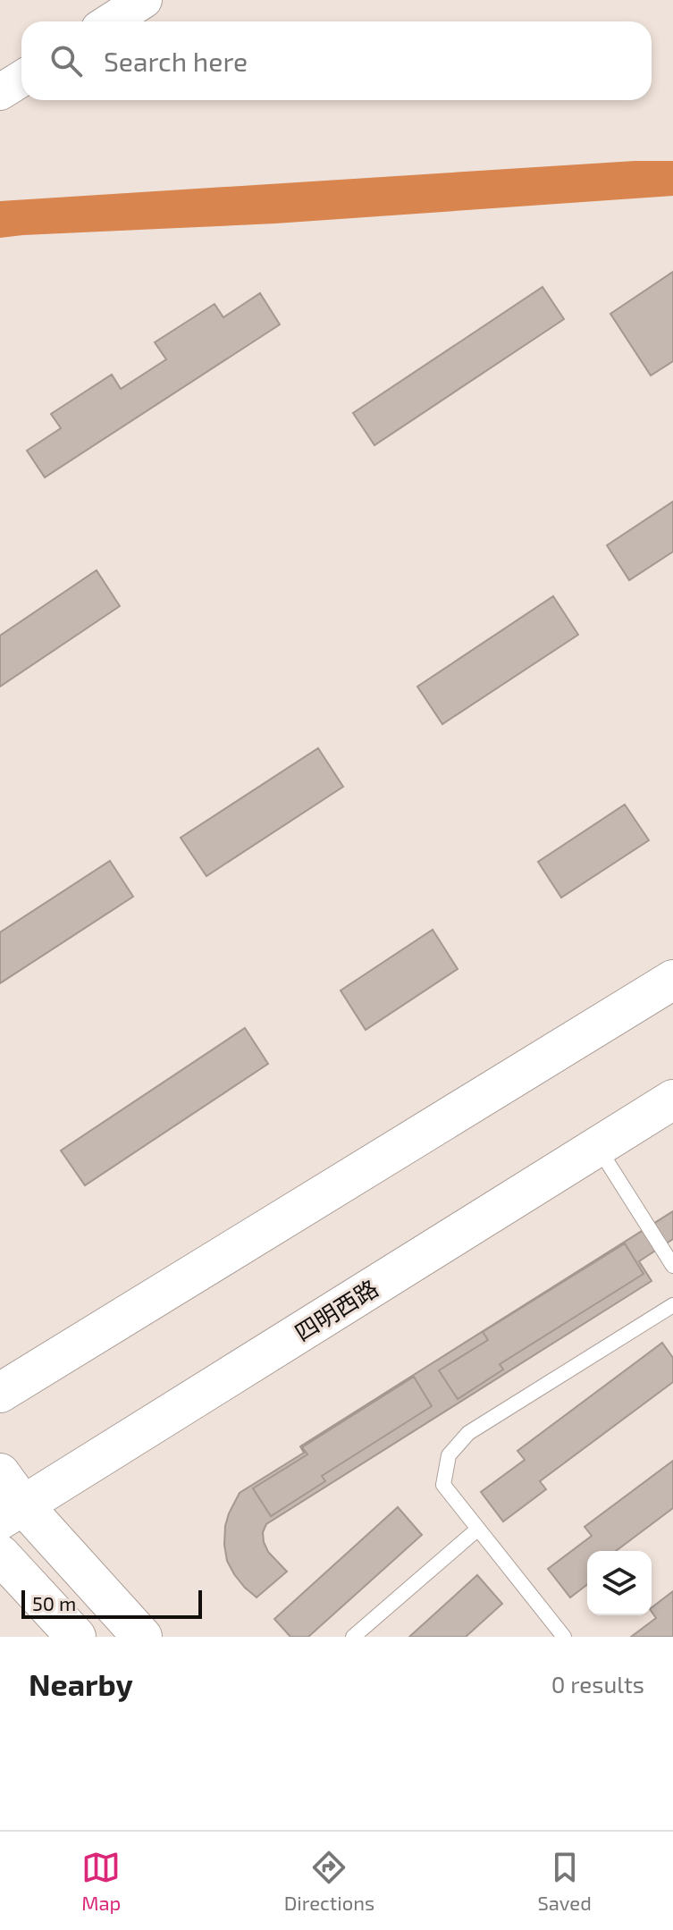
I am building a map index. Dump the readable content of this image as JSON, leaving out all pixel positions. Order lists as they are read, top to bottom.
{
  "streets": {
    "main road": ["四明西路"]
  },
  "scale_bar": "50 m",
  "page": {
    "search": "Search here",
    "scale": "50 m",
    "heading": ["Nearby", "0 results"],
    "nav": ["Map", "Directions", "Saved"]
  }
}
